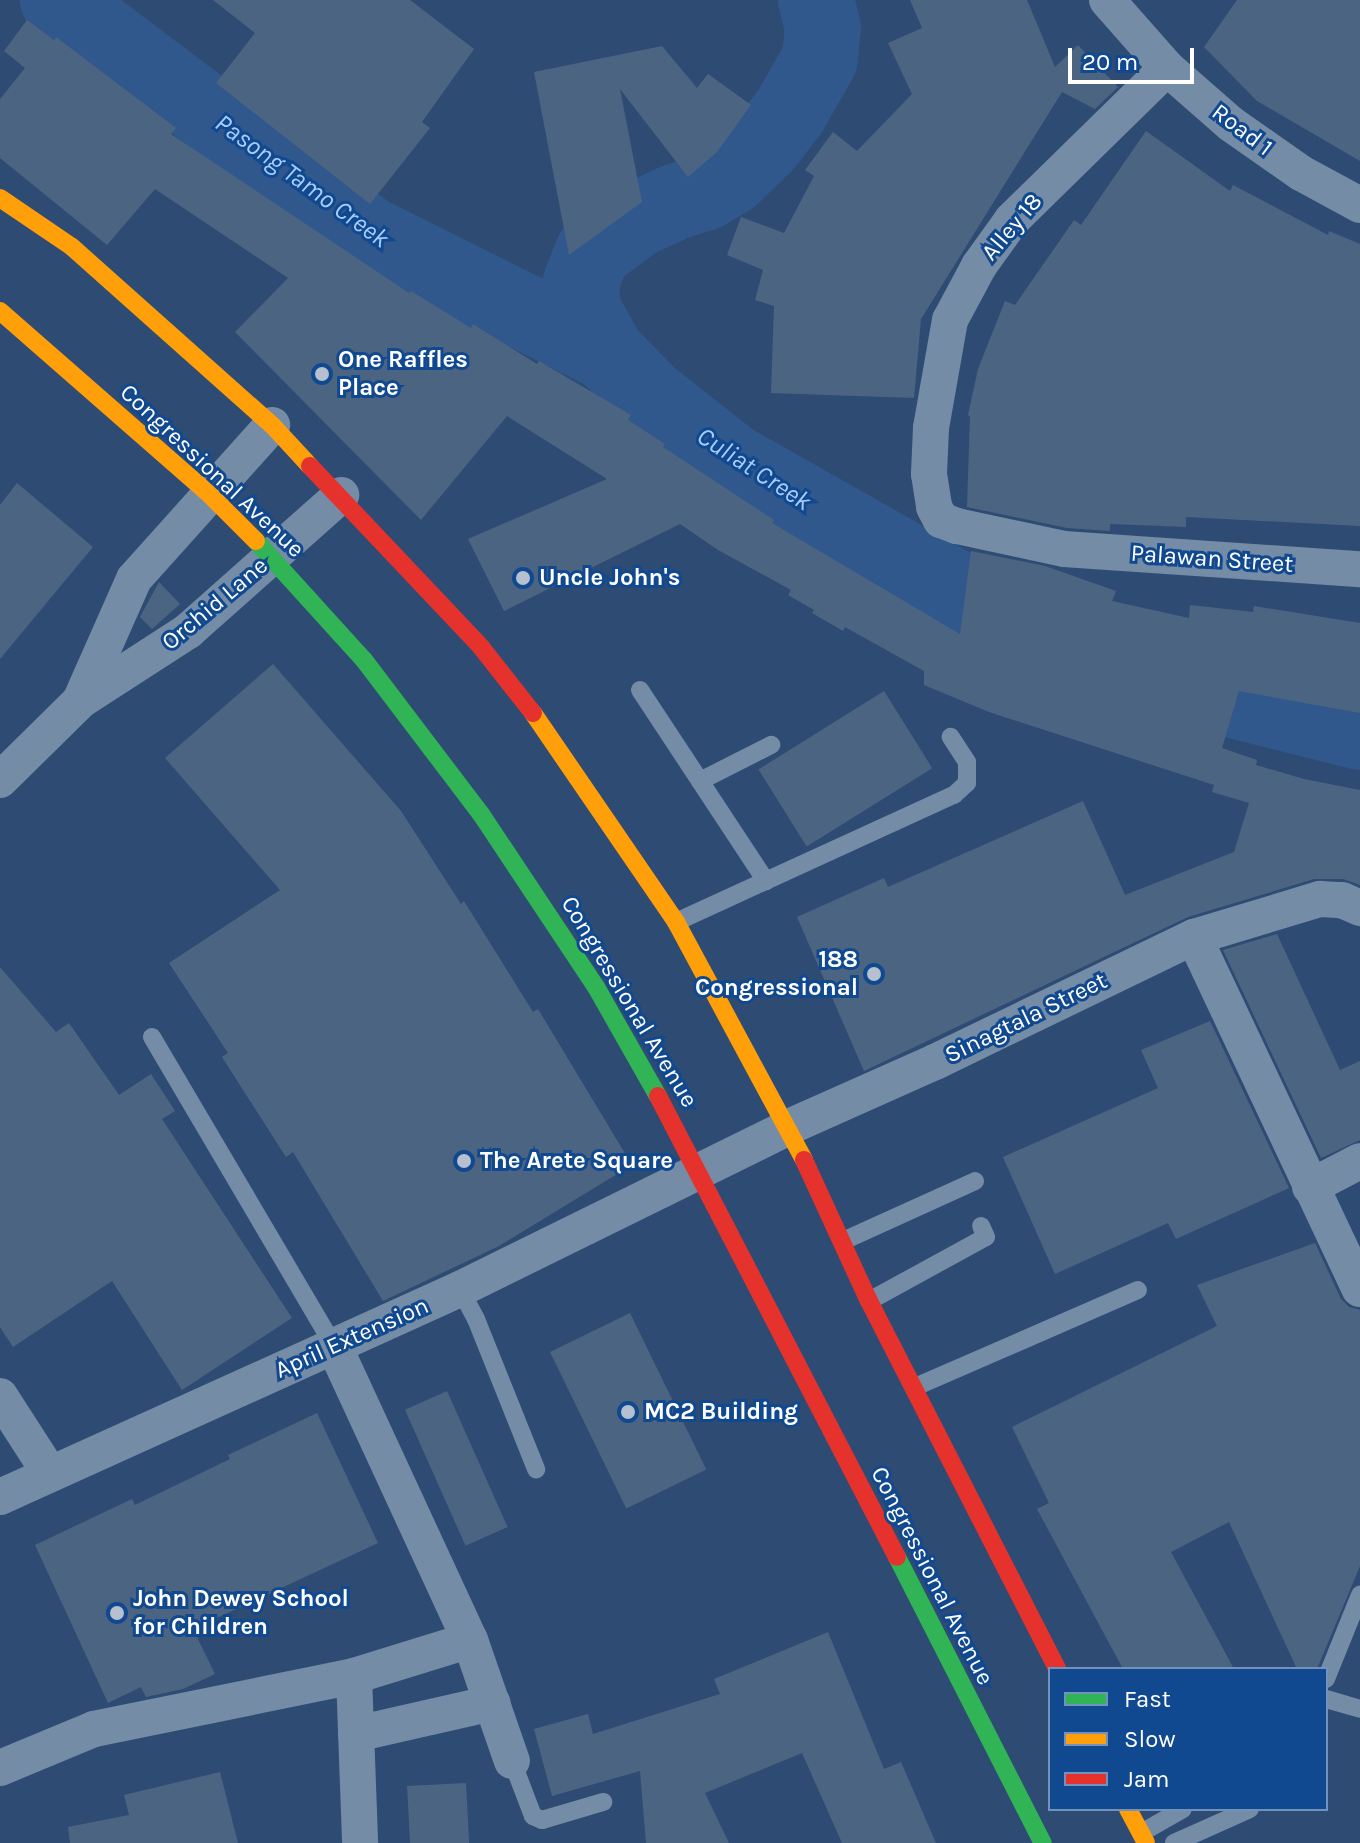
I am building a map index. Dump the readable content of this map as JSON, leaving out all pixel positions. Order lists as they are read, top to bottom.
{
  "streets": {
    "main road": ["Congressional Avenue"],
    "street": [
      "Road 1",
      "Alley 18",
      "Palawan Street",
      "Orchid Lane",
      "Sinagtala Street",
      "April Extension"
    ]
  },
  "crossings": [
    ["Road 1", "Alley 18"],
    ["Alley 18", "Palawan Street"],
    ["Congressional Avenue", "Orchid Lane"],
    ["Congressional Avenue", "Sinagtala Street"],
    ["Congressional Avenue", "April Extension"],
    ["Sinagtala Street", "April Extension"]
  ],
  "water": ["Pasong Tamo Creek", "Culiat Creek"],
  "places": [
    "One Raffles Place",
    "Uncle John's",
    "188 Congressional",
    "The Arete Square",
    "MC2 Building",
    "John Dewey School for Children"
  ],
  "legend": ["Fast", "Slow", "Jam"],
  "scale_bar": "20 m"
}
